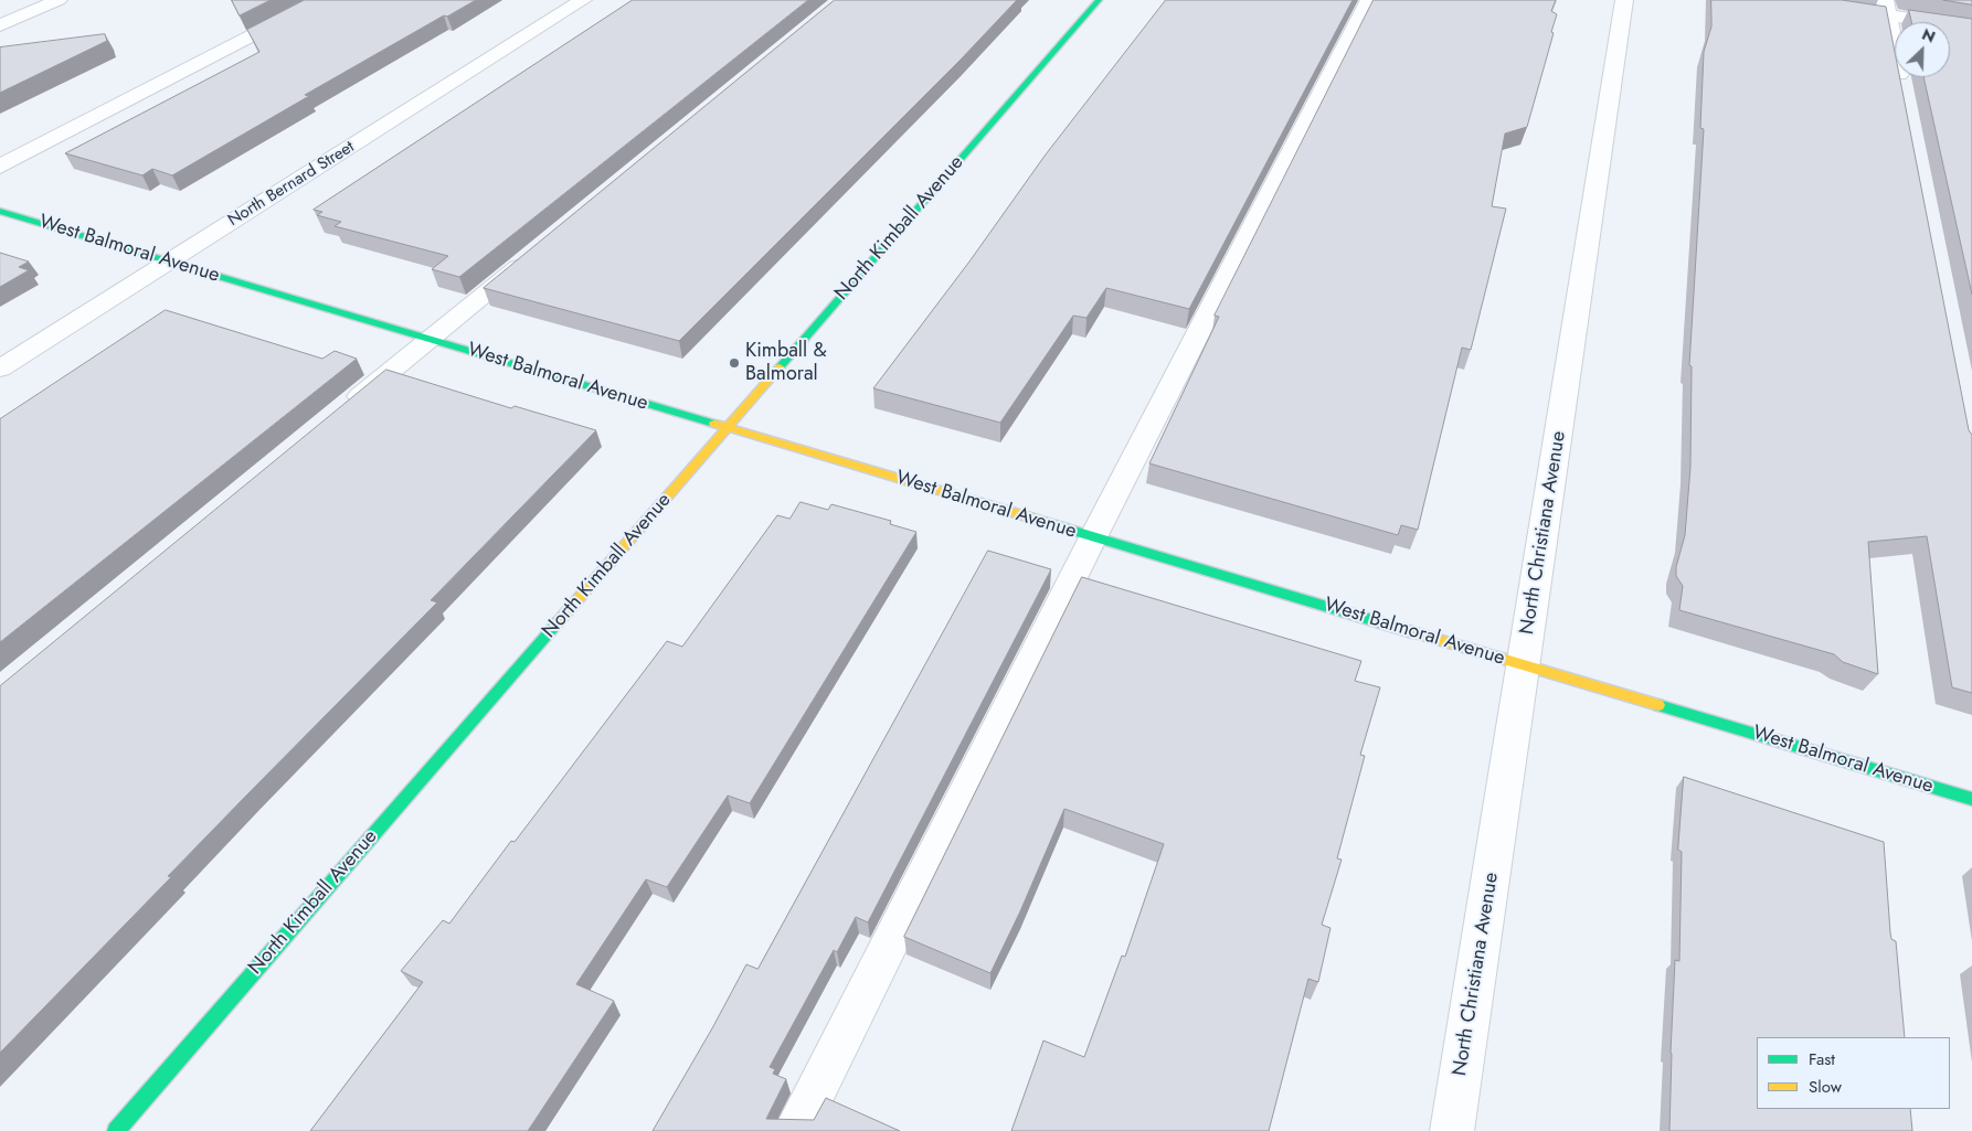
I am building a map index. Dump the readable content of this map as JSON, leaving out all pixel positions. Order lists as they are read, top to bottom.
{
  "streets": {
    "street": [
      "North Bernard Street",
      "North Kimball Avenue",
      "West Balmoral Avenue",
      "North Christiana Avenue"
    ]
  },
  "crossings": [
    ["North Bernard Street", "West Balmoral Avenue"],
    ["North Kimball Avenue", "West Balmoral Avenue"],
    ["West Balmoral Avenue", "North Christiana Avenue"]
  ],
  "places": ["Kimball & Balmoral"],
  "legend": ["Fast", "Slow"],
  "north": "top right"
}
